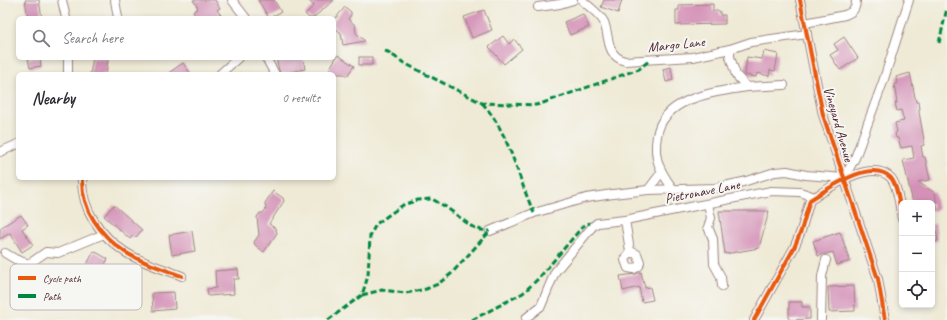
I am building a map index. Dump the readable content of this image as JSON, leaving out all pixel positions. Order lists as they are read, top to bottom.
{
  "streets": {
    "street": ["Margo Lane", "Vineyard Avenue", "Pietronave Lane"]
  },
  "crossings": [
    ["Margo Lane", "Vineyard Avenue"]
  ],
  "legend": ["Cycle path", "Path"],
  "page": {
    "search": "Search here",
    "heading": ["Nearby", "0 results"],
    "map_buttons": ["+", "−"]
  }
}
